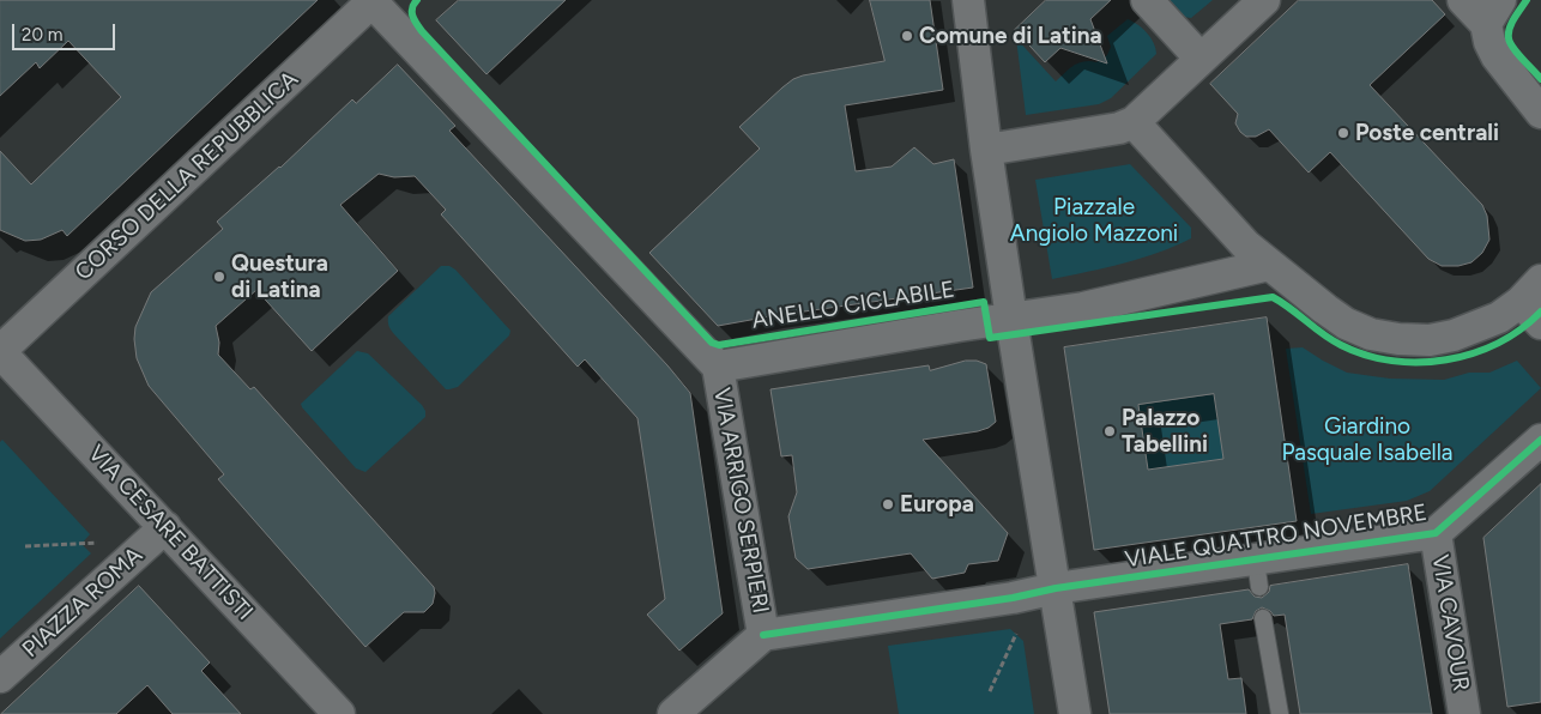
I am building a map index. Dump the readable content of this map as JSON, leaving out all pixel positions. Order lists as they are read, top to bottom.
{
  "streets": {
    "street": [
      "CORSO DELLA REPUBBLICA",
      "VIA ARRIGO SERPIERI",
      "VIA CESARE BATTISTI",
      "VIALE QUATTRO NOVEMBRE",
      "PIAZZA ROMA",
      "VIA CAVOUR"
    ],
    "cycle path": ["ANELLO CICLABILE"]
  },
  "crossings": [
    ["CORSO DELLA REPUBBLICA", "VIA CESARE BATTISTI"],
    ["VIA ARRIGO SERPIERI", "VIALE QUATTRO NOVEMBRE"],
    ["VIA CESARE BATTISTI", "PIAZZA ROMA"],
    ["VIALE QUATTRO NOVEMBRE", "VIA CAVOUR"]
  ],
  "parks": ["Piazzale Angiolo Mazzoni", "Giardino Pasquale Isabella"],
  "places": [
    "Comune di Latina",
    "Poste centrali",
    "Questura di Latina",
    "Palazzo Tabellini",
    "Europa"
  ],
  "scale_bar": "20 m"
}
